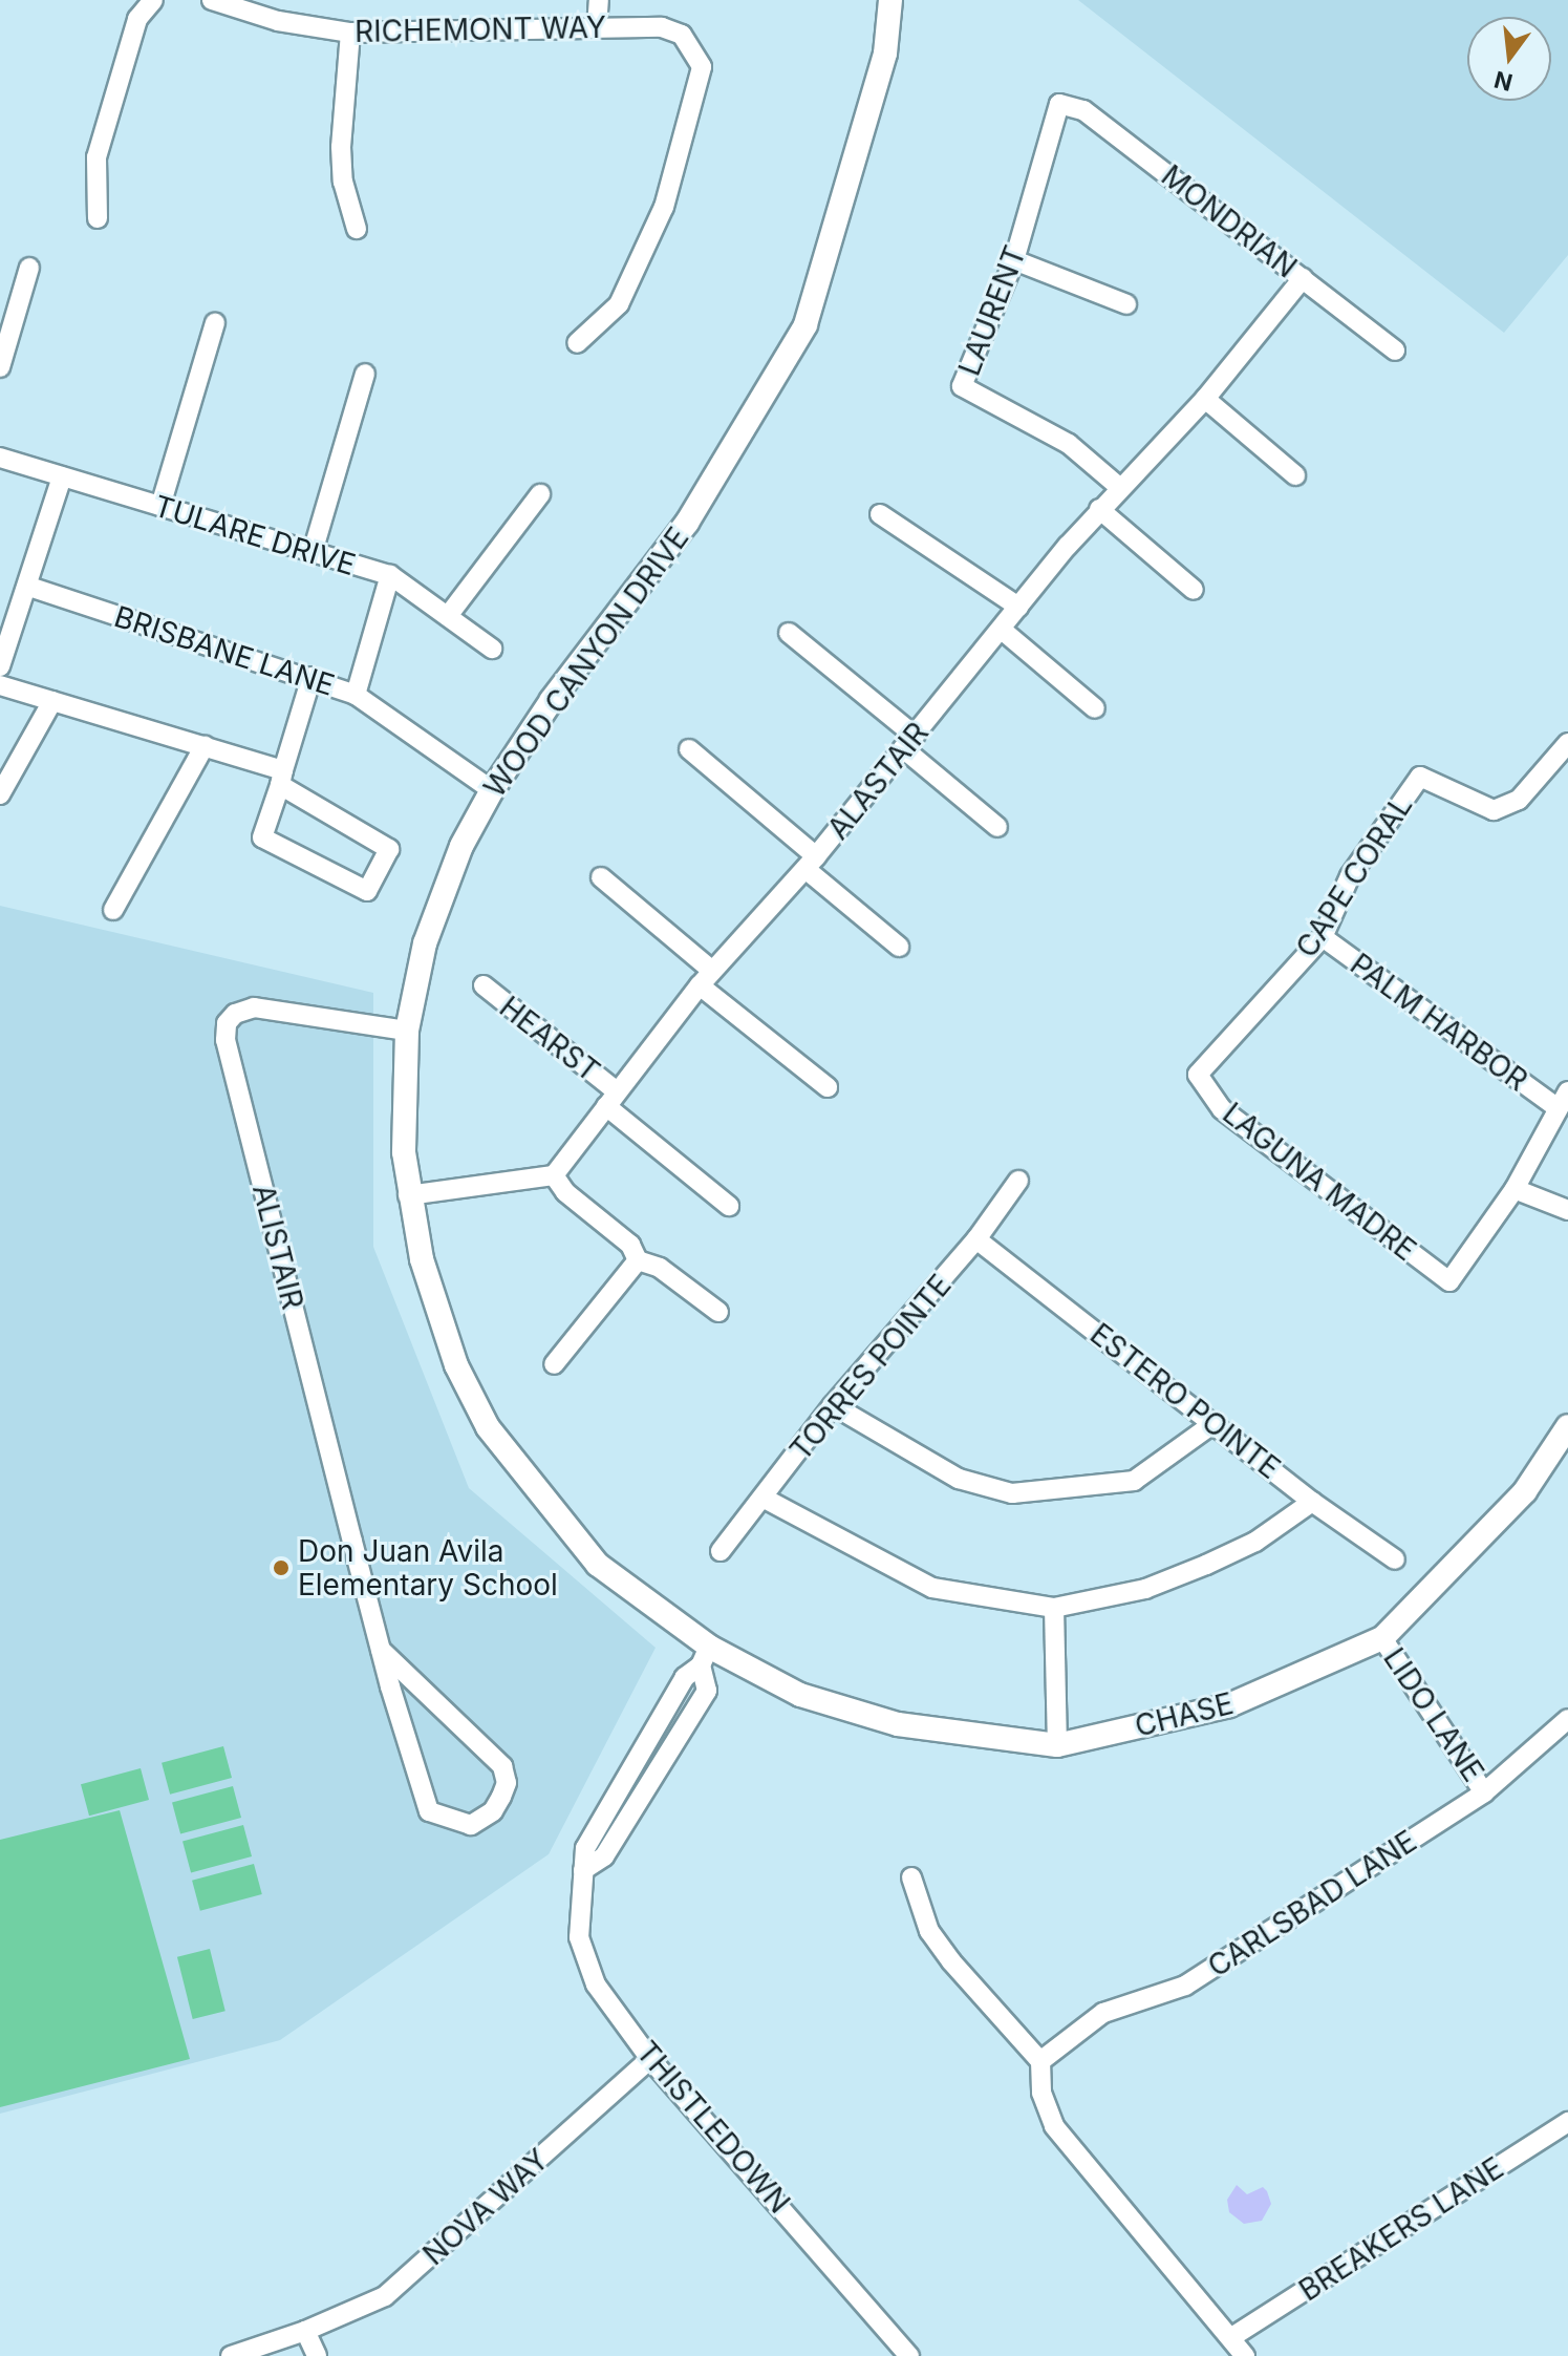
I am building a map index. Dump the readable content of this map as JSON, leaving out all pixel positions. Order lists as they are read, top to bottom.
{
  "streets": {
    "street": [
      "RICHEMONT WAY",
      "MONDRIAN",
      "LAURENT",
      "TULARE DRIVE",
      "BRISBANE LANE",
      "WOOD CANYON DRIVE",
      "ALASTAIR",
      "CAPE CORAL",
      "PALM HARBOR",
      "HEARST",
      "LAGUNA MADRE",
      "ALISTAIR",
      "TORRES POINTE",
      "ESTERO POINTE",
      "CHASE",
      "LIDO LANE",
      "CARLSBAD LANE",
      "THISTLEDOWN",
      "NOVA WAY",
      "BREAKERS LANE"
    ]
  },
  "crossings": [
    ["MONDRIAN", "LAURENT"],
    ["MONDRIAN", "ALASTAIR"],
    ["LAURENT", "ALASTAIR"],
    ["BRISBANE LANE", "WOOD CANYON DRIVE"],
    ["WOOD CANYON DRIVE", "ALISTAIR"],
    ["WOOD CANYON DRIVE", "CHASE"],
    ["WOOD CANYON DRIVE", "THISTLEDOWN"],
    ["ALASTAIR", "HEARST"],
    ["CAPE CORAL", "PALM HARBOR"],
    ["CAPE CORAL", "LAGUNA MADRE"],
    ["TORRES POINTE", "ESTERO POINTE"],
    ["CHASE", "LIDO LANE"],
    ["CHASE", "THISTLEDOWN"],
    ["LIDO LANE", "CARLSBAD LANE"],
    ["THISTLEDOWN", "NOVA WAY"]
  ],
  "places": ["Don Juan Avila Elementary School"],
  "north": "bottom"
}
